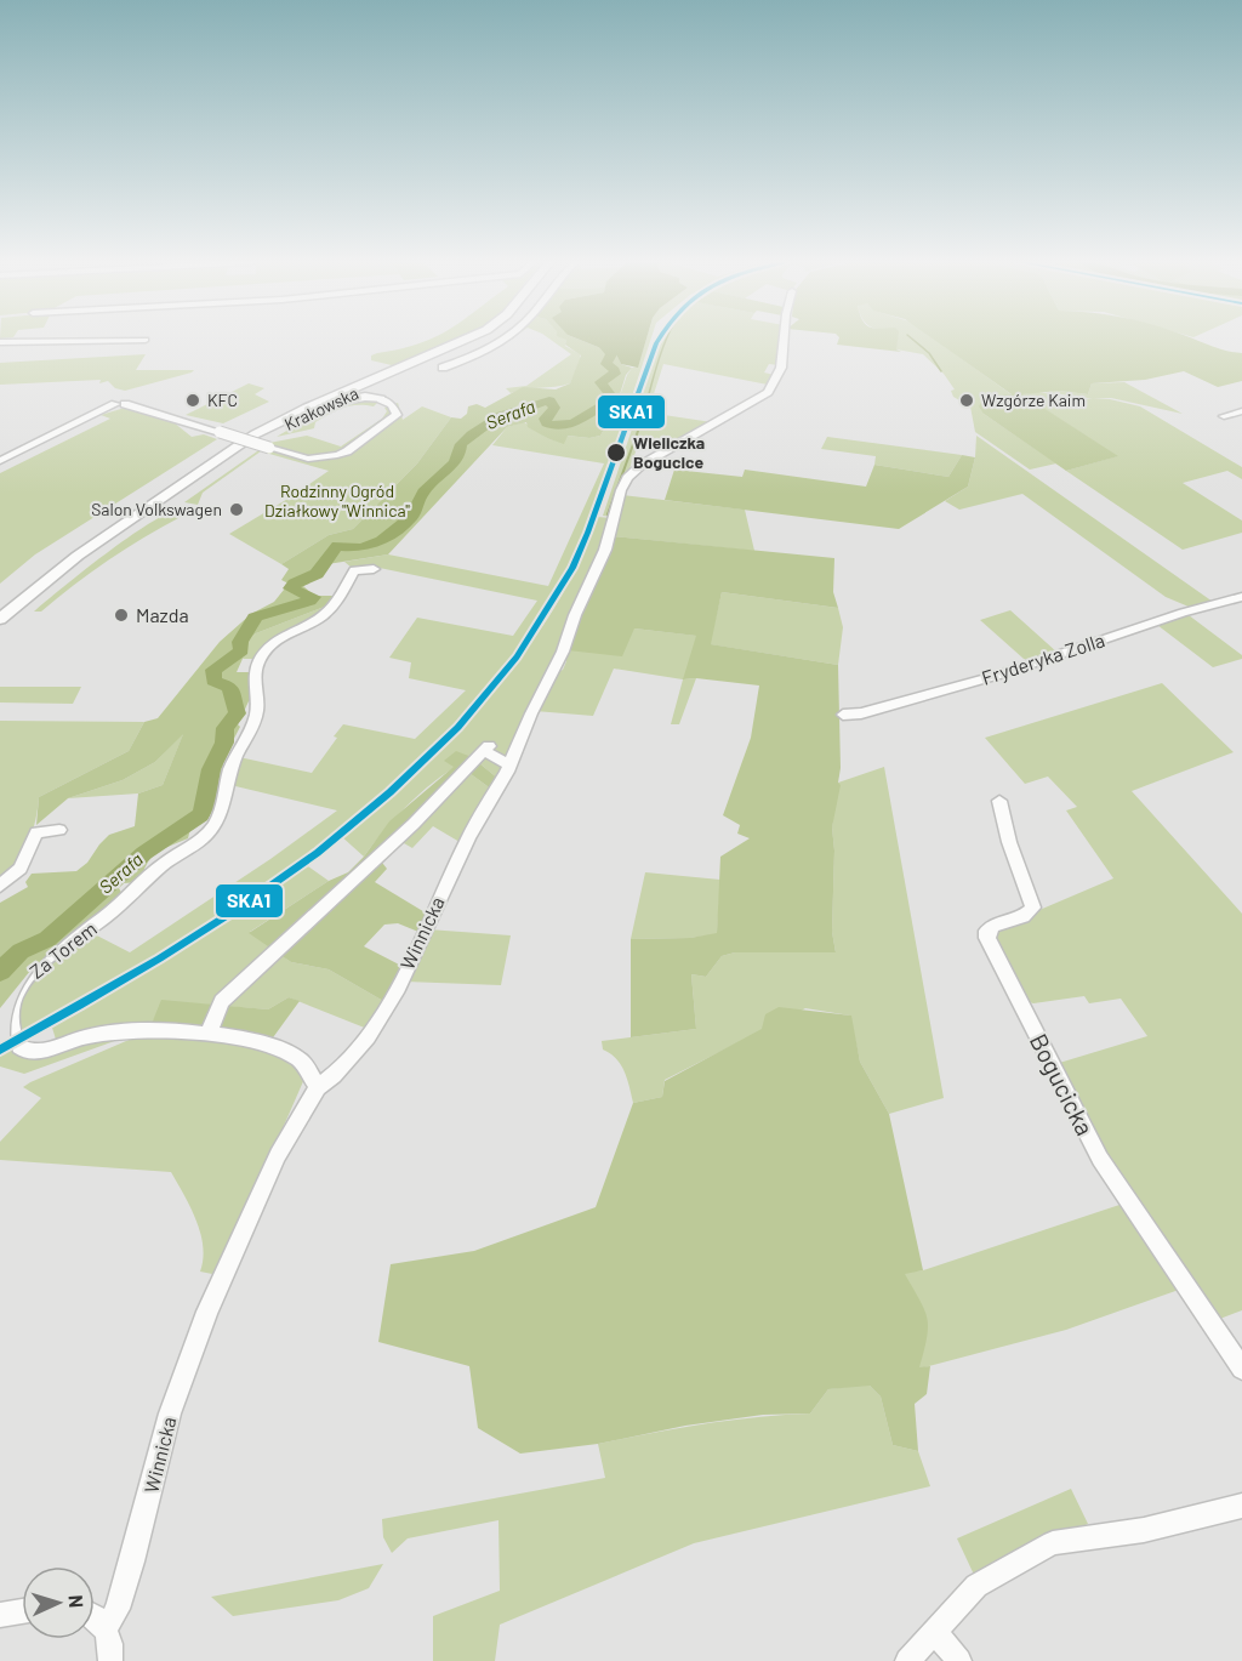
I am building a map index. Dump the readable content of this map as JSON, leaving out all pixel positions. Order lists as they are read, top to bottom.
{
  "streets": {
    "main road": ["Krakowska"],
    "street": [
      "Fryderyka Zolla",
      "Winnicka",
      "Za Torem",
      "Bogucicka"
    ]
  },
  "crossings": [
    ["Winnicka", "Za Torem"]
  ],
  "water": ["Serafa"],
  "parks": ["Rodzinny Ogród Działkowy \"Winnica\""],
  "places": [
    "KFC",
    "Wzgórze Kaim",
    "Wieliczka Bogucice",
    "Salon Volkswagen",
    "Mazda"
  ],
  "lines": ["transit line SKA1"],
  "north": "right"
}
